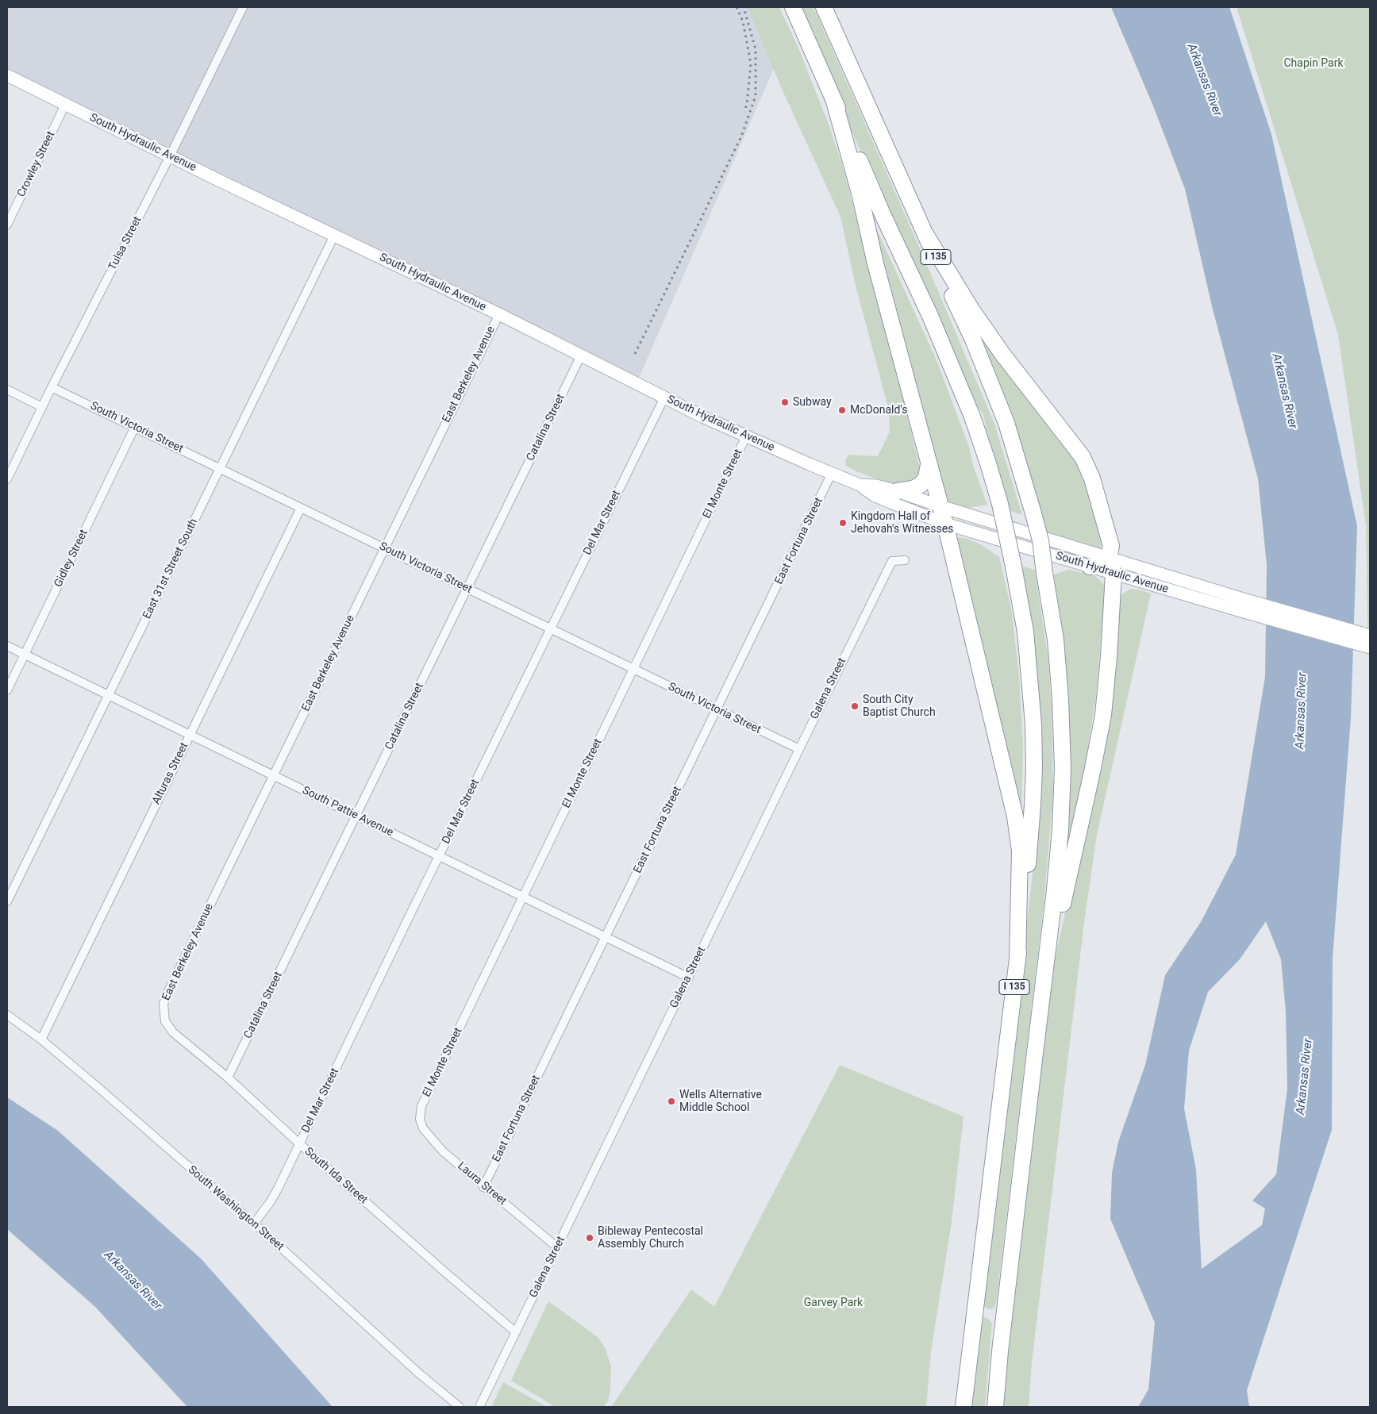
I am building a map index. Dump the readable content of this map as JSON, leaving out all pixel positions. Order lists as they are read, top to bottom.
{
  "streets": {
    "highway": ["I 135"],
    "street": [
      "South Hydraulic Avenue",
      "Crowley Street",
      "Tulsa Street",
      "East Berkeley Avenue",
      "South Victoria Street",
      "Catalina Street",
      "El Monte Street",
      "Del Mar Street",
      "East Fortuna Street",
      "Gidley Street",
      "East 31st Street South",
      "Galena Street",
      "Alturas Street",
      "South Pattie Avenue",
      "South Ida Street",
      "Laura Street",
      "South Washington Street"
    ]
  },
  "crossings": [
    ["South Hydraulic Avenue", "Crowley Street"],
    ["South Hydraulic Avenue", "Tulsa Street"],
    ["South Hydraulic Avenue", "East Berkeley Avenue"],
    ["South Hydraulic Avenue", "Catalina Street"],
    ["South Hydraulic Avenue", "El Monte Street"],
    ["South Hydraulic Avenue", "Del Mar Street"],
    ["South Hydraulic Avenue", "East Fortuna Street"],
    ["South Hydraulic Avenue", "East 31st Street South"],
    ["Tulsa Street", "South Victoria Street"],
    ["East Berkeley Avenue", "South Victoria Street"],
    ["East Berkeley Avenue", "South Pattie Avenue"],
    ["East Berkeley Avenue", "South Ida Street"],
    ["South Victoria Street", "Catalina Street"],
    ["South Victoria Street", "El Monte Street"],
    ["South Victoria Street", "Del Mar Street"],
    ["South Victoria Street", "East Fortuna Street"],
    ["South Victoria Street", "Gidley Street"],
    ["South Victoria Street", "East 31st Street South"],
    ["South Victoria Street", "Galena Street"],
    ["South Victoria Street", "Alturas Street"],
    ["Catalina Street", "South Pattie Avenue"],
    ["Catalina Street", "South Ida Street"],
    ["El Monte Street", "South Pattie Avenue"],
    ["El Monte Street", "Laura Street"],
    ["Del Mar Street", "South Pattie Avenue"],
    ["Del Mar Street", "South Ida Street"],
    ["Del Mar Street", "South Washington Street"],
    ["East Fortuna Street", "South Pattie Avenue"],
    ["East Fortuna Street", "Laura Street"],
    ["Gidley Street", "South Pattie Avenue"],
    ["East 31st Street South", "South Pattie Avenue"],
    ["Galena Street", "South Pattie Avenue"],
    ["Galena Street", "South Ida Street"],
    ["Galena Street", "Laura Street"],
    ["Alturas Street", "South Pattie Avenue"],
    ["Alturas Street", "South Washington Street"]
  ],
  "water": ["Arkansas River"],
  "parks": ["Chapin Park", "Garvey Park"],
  "places": [
    "Subway",
    "McDonald's",
    "Kingdom Hall of Jehovah's Witnesses",
    "South City Baptist Church",
    "Wells Alternative Middle School",
    "Bibleway Pentecostal Assembly Church"
  ]
}
